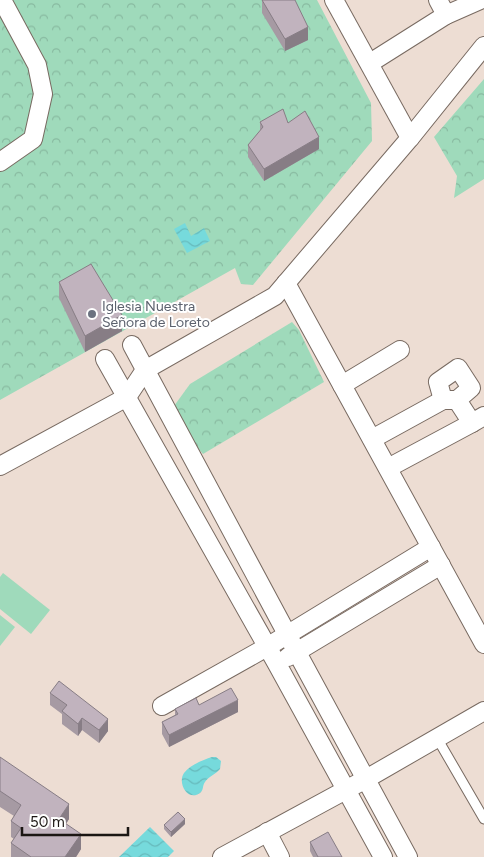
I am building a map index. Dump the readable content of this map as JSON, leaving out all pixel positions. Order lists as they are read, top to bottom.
{
  "places": ["Iglesia Nuestra Señora de Loreto"],
  "scale_bar": "50 m"
}
